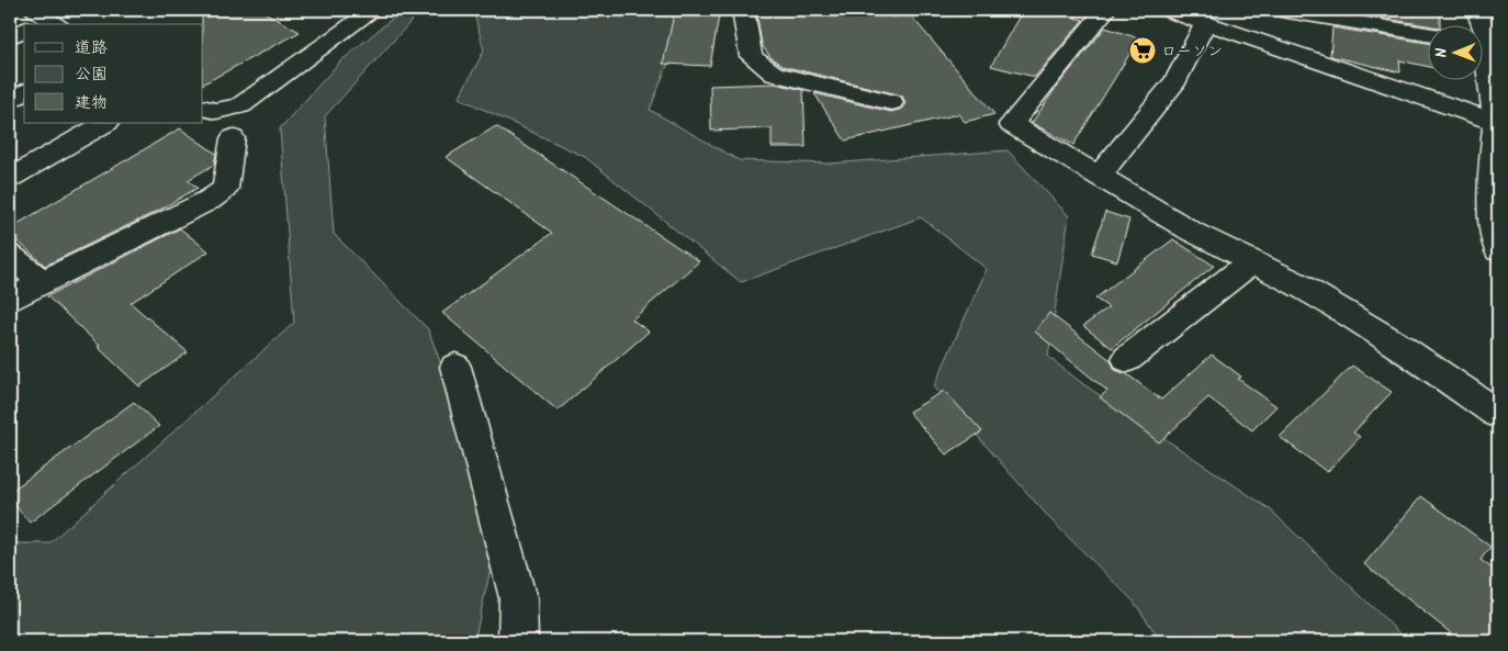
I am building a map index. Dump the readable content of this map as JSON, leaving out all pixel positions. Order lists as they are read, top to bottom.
{
  "places": {
    "supermarket": ["ローソン"]
  },
  "legend": ["道路", "公園", "建物"],
  "north": "left"
}
